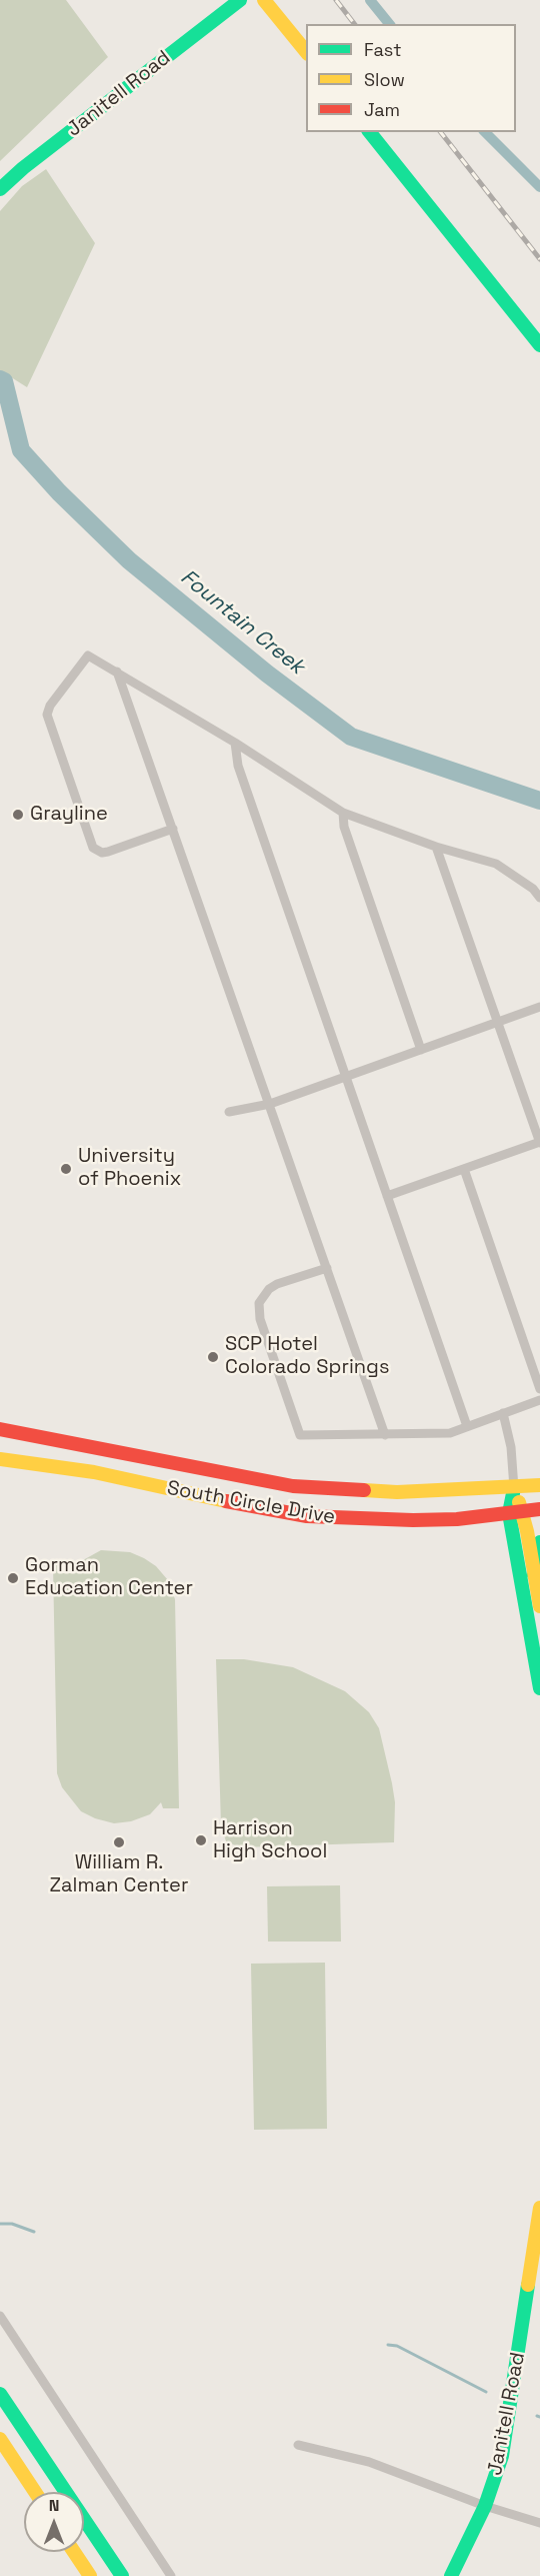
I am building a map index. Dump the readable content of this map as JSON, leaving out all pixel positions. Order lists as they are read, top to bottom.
{
  "streets": {
    "main road": ["Janitell Road", "South Circle Drive"]
  },
  "water": ["Fountain Creek"],
  "places": [
    "Grayline",
    "University of Phoenix",
    "SCP Hotel Colorado Springs",
    "Gorman Education Center",
    "Harrison High School",
    "William R. Zalman Center"
  ],
  "legend": ["Fast", "Slow", "Jam"],
  "north": "top"
}
